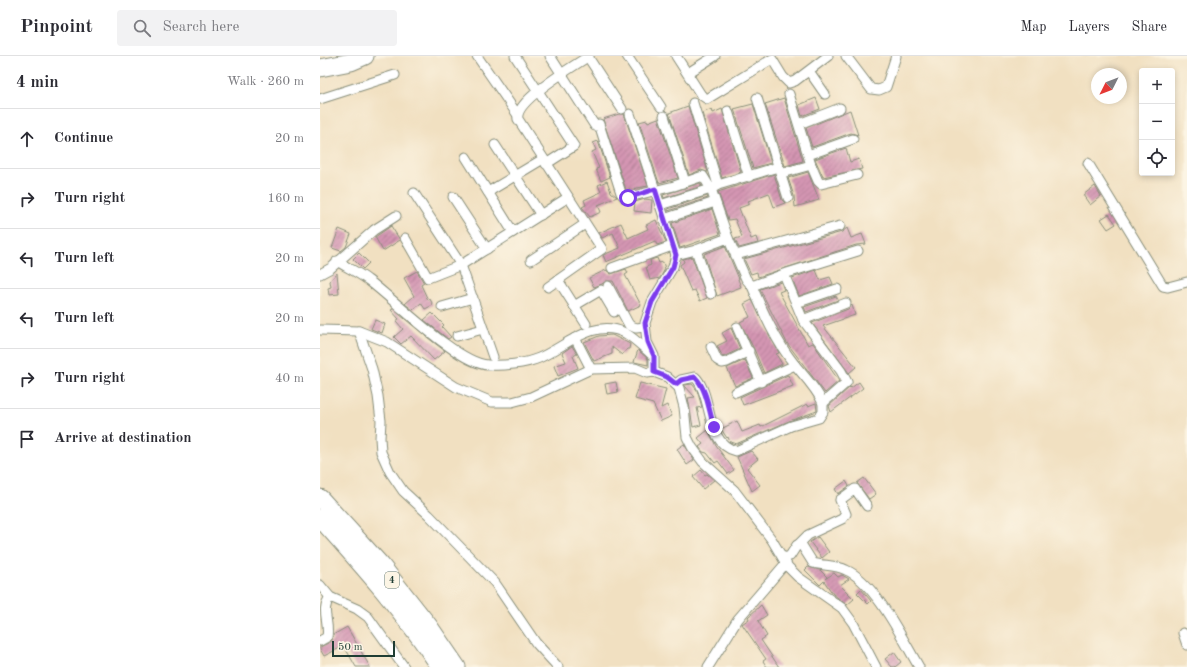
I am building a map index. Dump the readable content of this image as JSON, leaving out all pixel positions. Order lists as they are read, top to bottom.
{
  "streets": {
    "highway": ["4"]
  },
  "scale_bar": "50 m",
  "north": "bottom left",
  "page": {
    "header": "Pinpoint",
    "search": "Search here",
    "nav": ["Map", "Layers", "Share"],
    "heading": ["4 min", "Walk · 260 m"],
    "map_buttons": ["+", "−"],
    "list": [
      ["Continue", "20 m"],
      ["Turn right", "160 m"],
      ["Turn left", "20 m"],
      ["Turn left", "20 m"],
      ["Turn right", "40 m"],
      "Arrive at destination"
    ],
    "scale": "50 m"
  }
}
